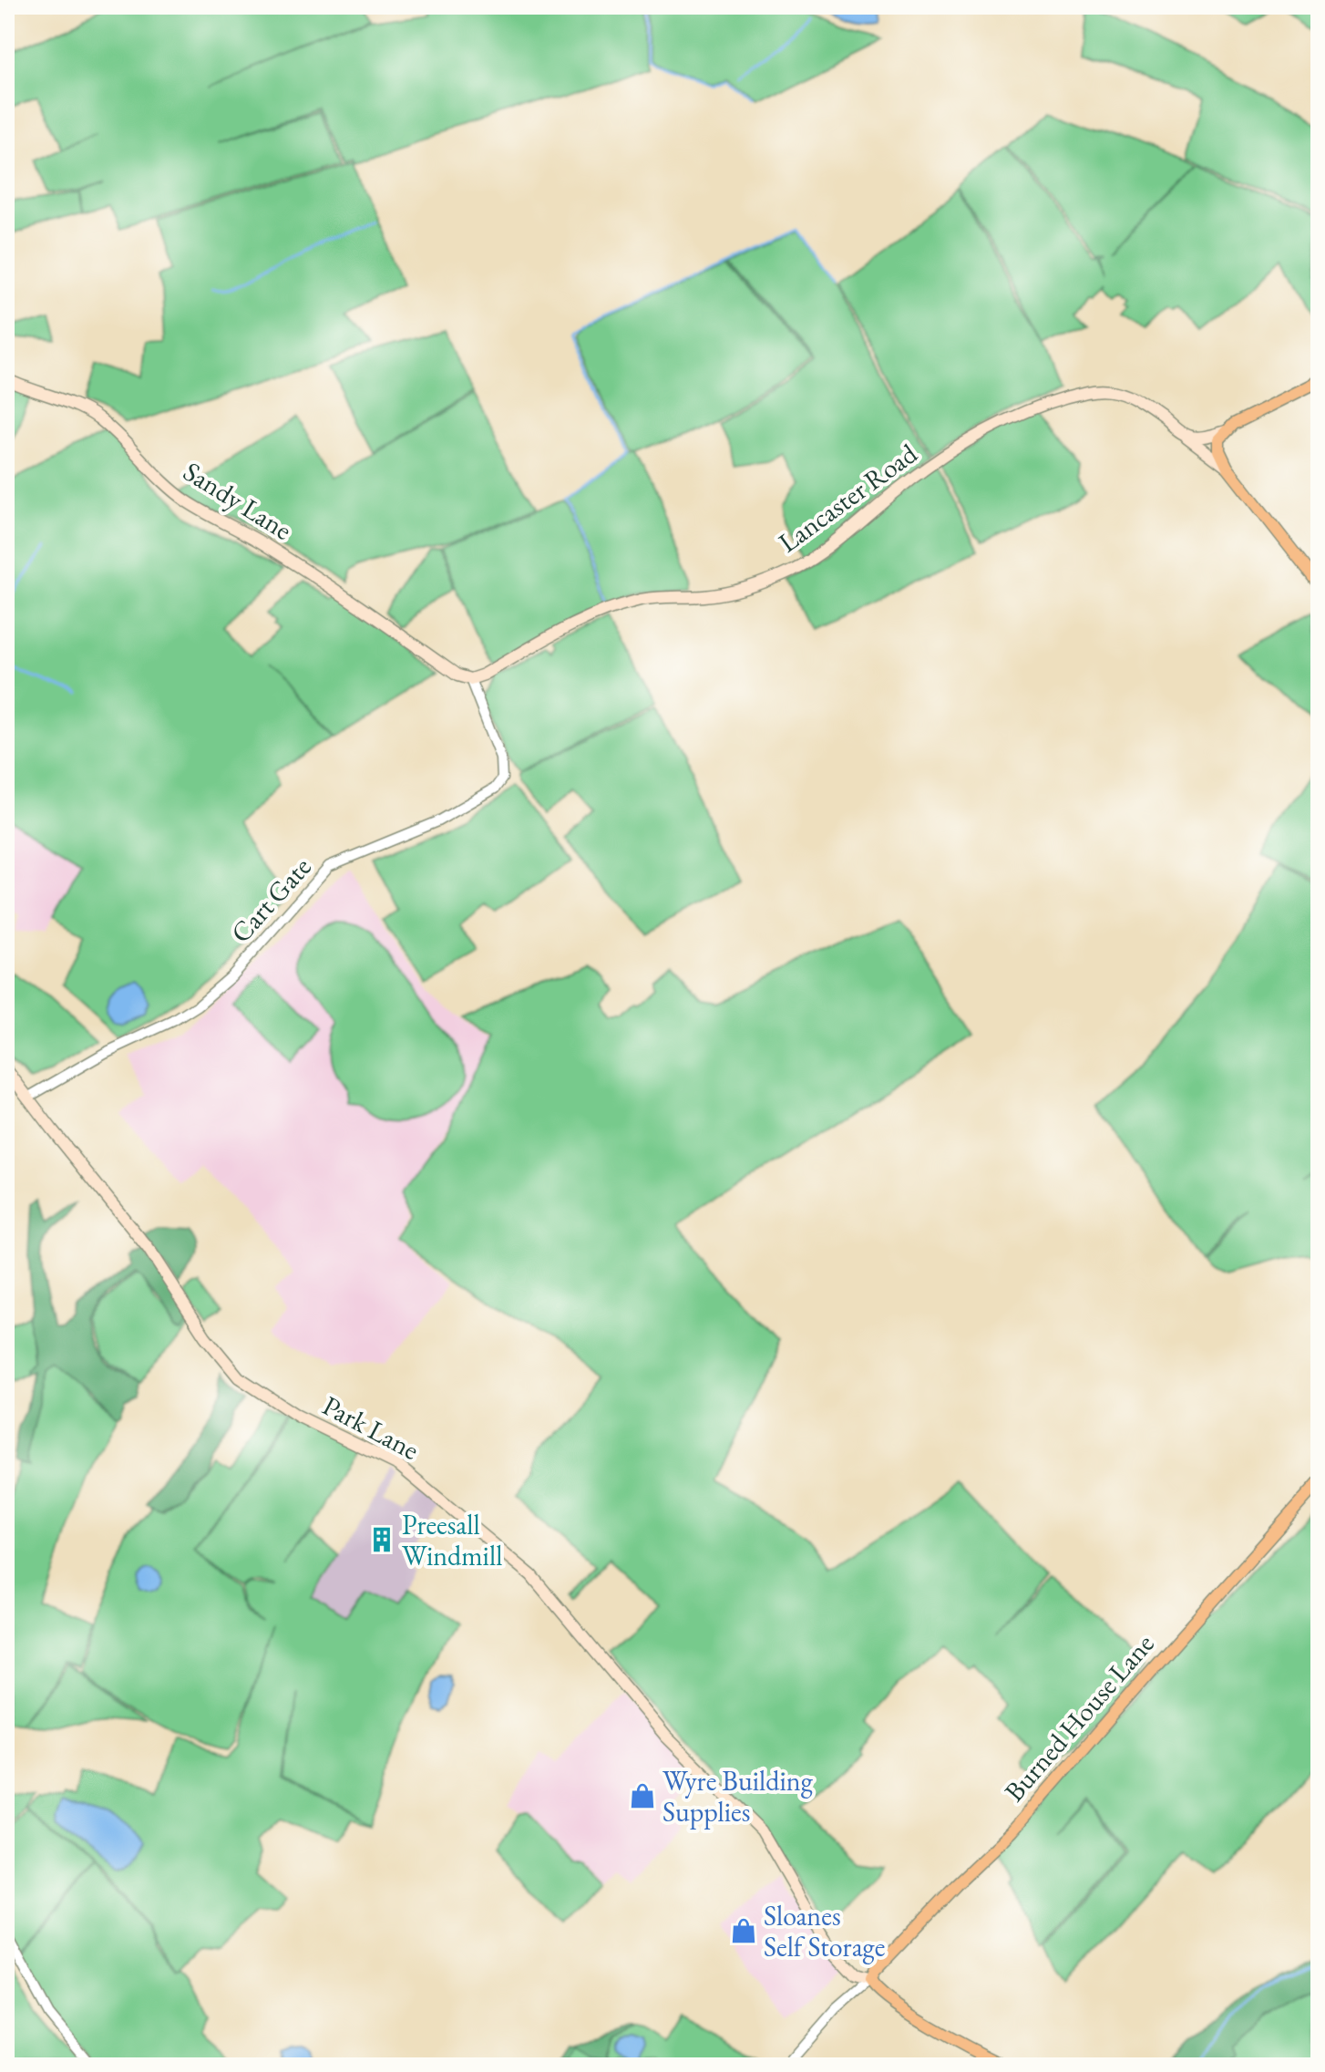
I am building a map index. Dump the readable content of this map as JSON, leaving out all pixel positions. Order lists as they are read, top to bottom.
{
  "streets": {
    "main road": [
      "Lancaster Road",
      "Sandy Lane",
      "Park Lane",
      "Burned House Lane"
    ],
    "street": ["Cart Gate"]
  },
  "crossings": [
    ["Lancaster Road", "Sandy Lane"],
    ["Lancaster Road", "Cart Gate"],
    ["Sandy Lane", "Cart Gate"],
    ["Cart Gate", "Park Lane"],
    ["Park Lane", "Burned House Lane"]
  ],
  "places": {
    "building": ["Preesall Windmill"],
    "shop": ["Wyre Building Supplies", "Sloanes Self Storage"]
  }
}
